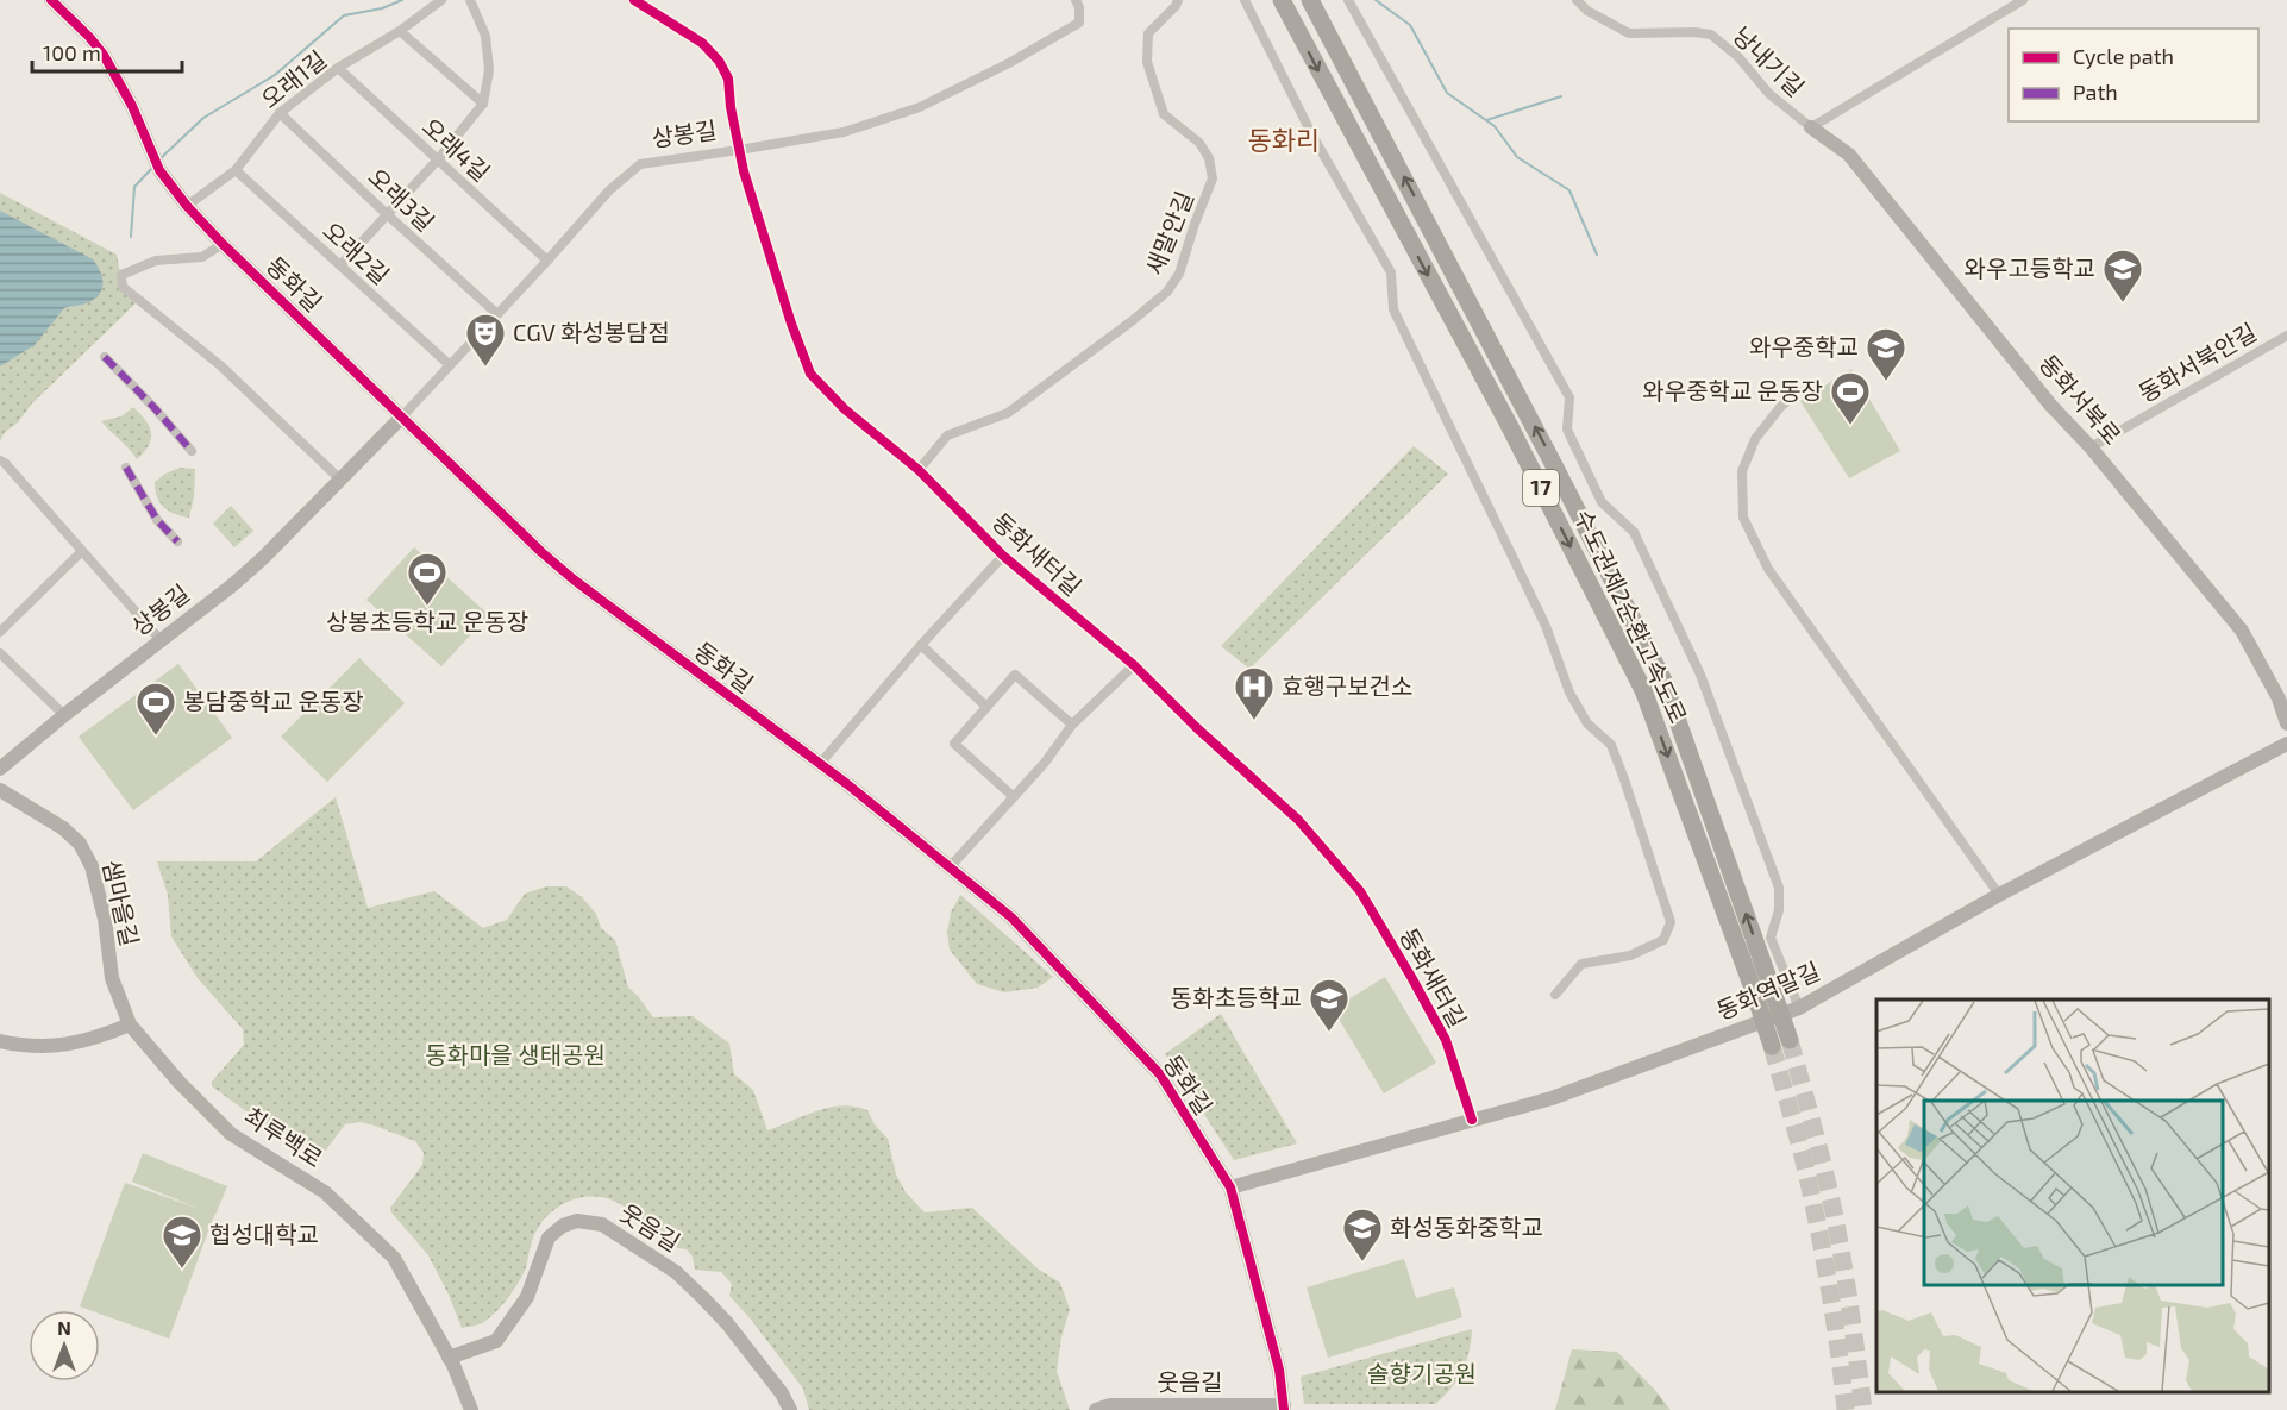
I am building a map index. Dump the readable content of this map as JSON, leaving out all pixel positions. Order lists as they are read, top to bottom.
{
  "streets": {
    "highway": ["17", "수도권제2순환고속도로"],
    "street": [
      "낭내기길",
      "오래1길",
      "상봉길",
      "오래4길",
      "오래3길",
      "새말안길",
      "오래2길",
      "동화길",
      "동화서북안길",
      "동화서북로",
      "동화새터길",
      "샘마을길",
      "동화역말길",
      "최루백로",
      "웃음길"
    ]
  },
  "crossings": [
    ["낭내기길", "동화서북로"],
    ["오래1길", "오래4길"],
    ["오래1길", "오래3길"],
    ["오래1길", "오래2길"],
    ["오래1길", "동화길"],
    ["상봉길", "오래4길"],
    ["상봉길", "오래3길"],
    ["상봉길", "오래2길"],
    ["상봉길", "동화길"],
    ["상봉길", "동화새터길"],
    ["새말안길", "동화새터길"],
    ["동화길", "동화역말길"],
    ["동화길", "웃음길"],
    ["동화서북안길", "동화서북로"],
    ["동화새터길", "동화역말길"],
    ["샘마을길", "최루백로"],
    ["최루백로", "웃음길"]
  ],
  "districts": ["동화리"],
  "parks": ["동화마을 생태공원", "솔향기공원"],
  "places": {
    "school or university": [
      "와우고등학교",
      "와우중학교",
      "동화초등학교",
      "화성동화중학교",
      "협성대학교"
    ],
    "theatre": ["CGV 화성봉담점"],
    "sports": ["와우중학교 운동장", "상봉초등학교 운동장", "봉담중학교 운동장"],
    "hospital": ["효행구보건소"]
  },
  "legend": ["Cycle path", "Path"],
  "scale_bar": "100 m",
  "north": "top"
}
